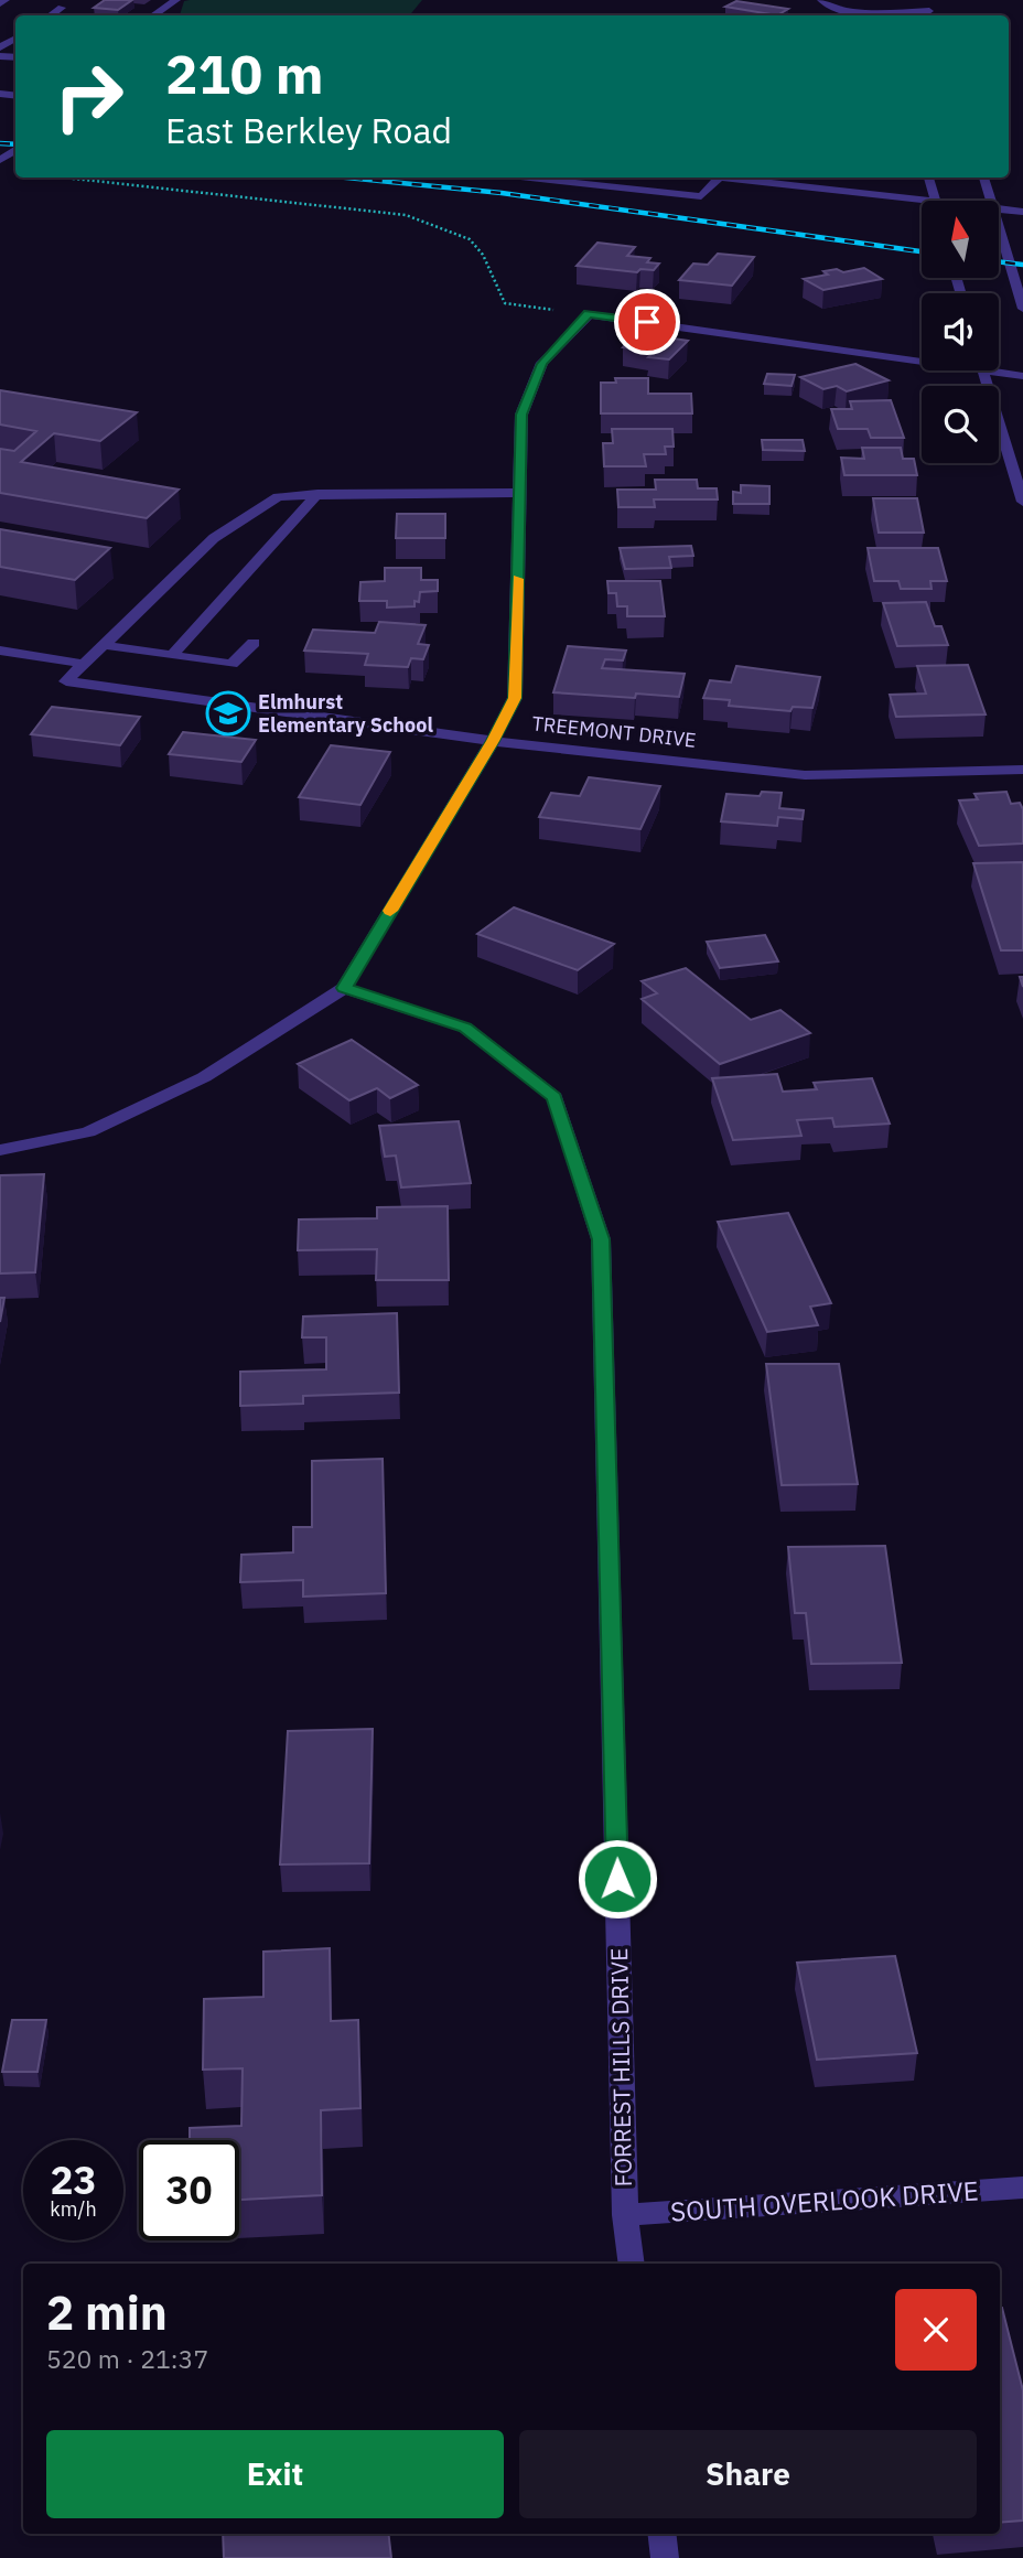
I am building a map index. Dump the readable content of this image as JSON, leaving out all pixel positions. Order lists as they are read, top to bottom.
{
  "streets": {
    "street": ["TREEMONT DRIVE", "FORREST HILLS DRIVE", "SOUTH OVERLOOK DRIVE"]
  },
  "crossings": [
    ["FORREST HILLS DRIVE", "SOUTH OVERLOOK DRIVE"]
  ],
  "places": {
    "school or university": ["Elmhurst Elementary School"]
  },
  "north": "top",
  "page": {
    "turn": ["210 m", "East Berkley Road"],
    "speed": "23 km/h",
    "limit": "30",
    "heading": ["2 min", "520 m · 21:37"],
    "buttons": ["Exit", "Share"]
  }
}
